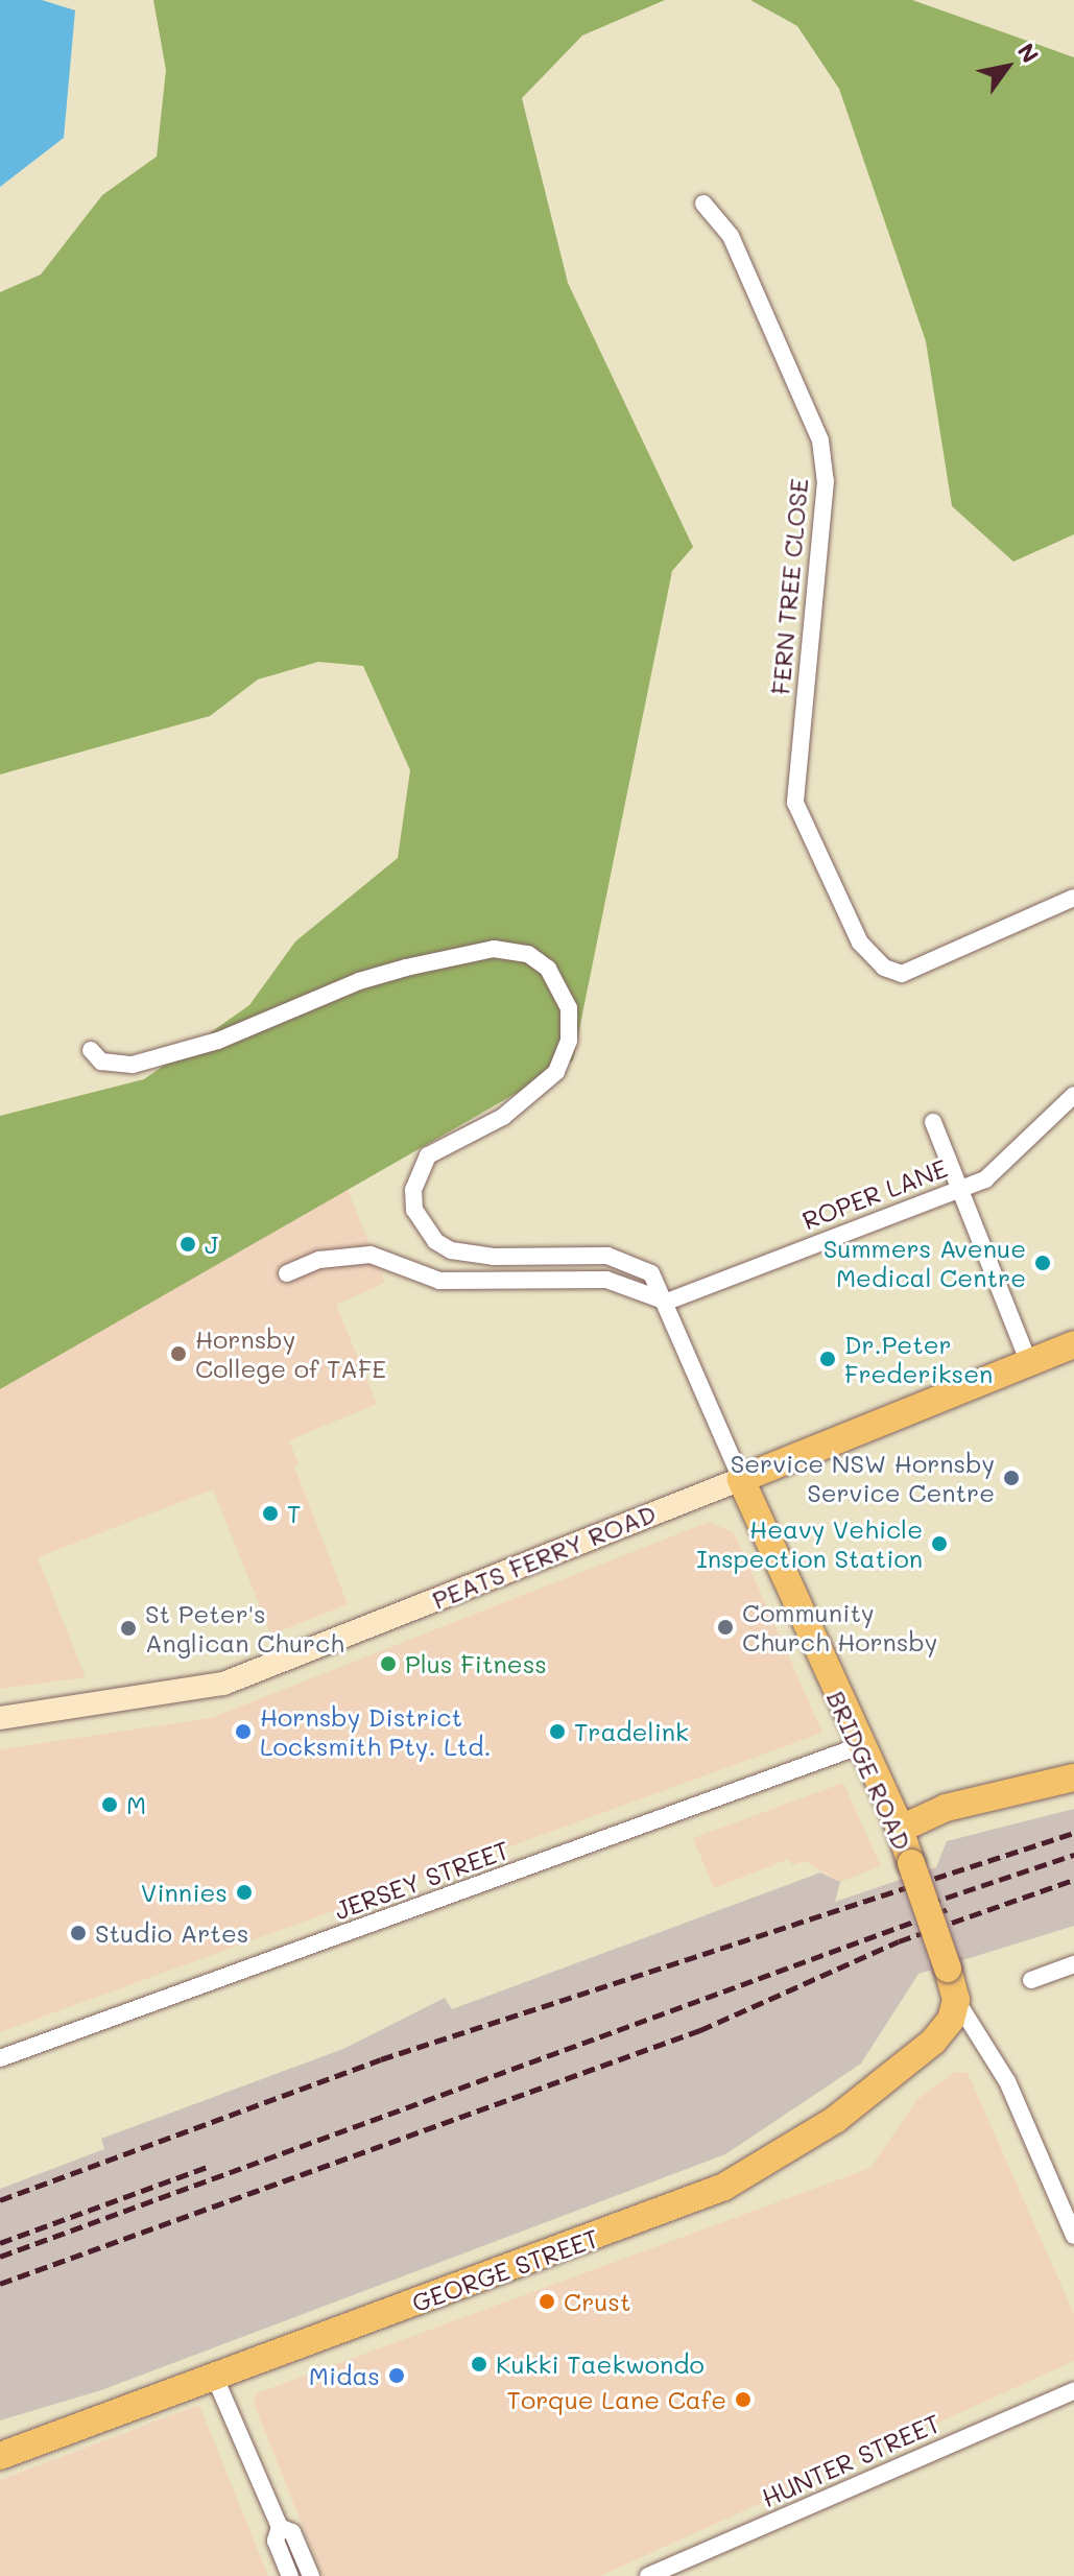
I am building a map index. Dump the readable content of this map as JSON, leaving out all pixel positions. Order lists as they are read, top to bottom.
{
  "streets": {
    "main road": ["PEATS FERRY ROAD", "BRIDGE ROAD", "GEORGE STREET"],
    "street": [
      "FERN TREE CLOSE",
      "ROPER LANE",
      "JERSEY STREET",
      "HUNTER STREET"
    ]
  },
  "crossings": [
    ["ROPER LANE", "BRIDGE ROAD"],
    ["PEATS FERRY ROAD", "BRIDGE ROAD"],
    ["BRIDGE ROAD", "JERSEY STREET"],
    ["BRIDGE ROAD", "GEORGE STREET"]
  ],
  "places": [
    "J",
    "Summers Avenue Medical Centre",
    "Hornsby College of TAFE",
    "Dr.Peter Frederiksen",
    "Service NSW Hornsby Service Centre",
    "T",
    "Heavy Vehicle Inspection Station",
    "Community Church Hornsby",
    "St Peter's Anglican Church",
    "Plus Fitness",
    "Hornsby District Locksmith Pty. Ltd.",
    "Tradelink",
    "M",
    "Vinnies",
    "Studio Artes",
    "Crust",
    "Kukki Taekwondo",
    "Midas",
    "Torque Lane Cafe"
  ],
  "north": "top right"
}
